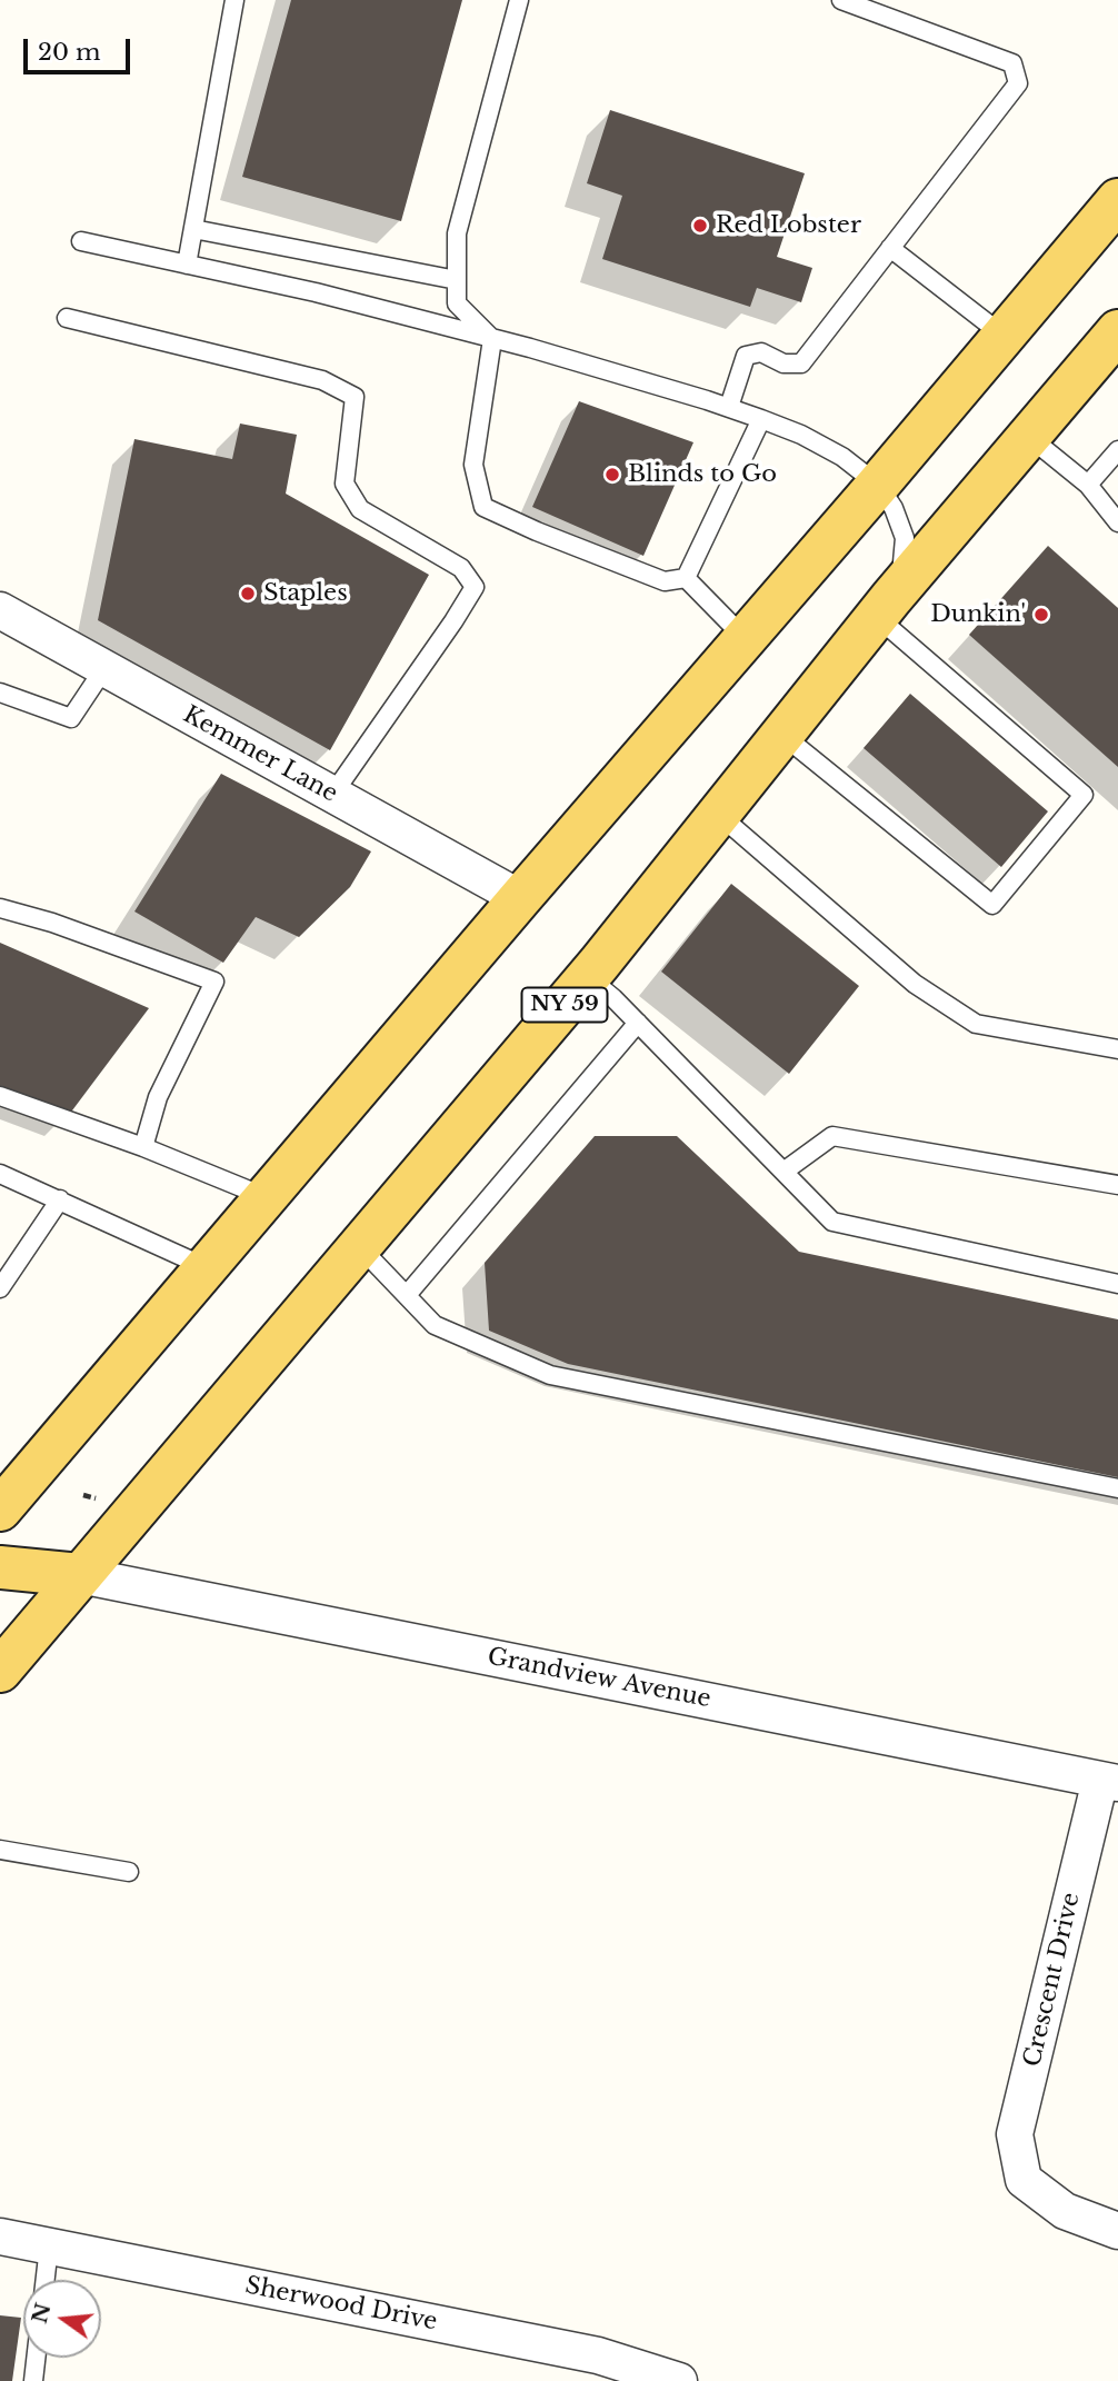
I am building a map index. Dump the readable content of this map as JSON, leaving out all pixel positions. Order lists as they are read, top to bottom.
{
  "streets": {
    "main road": ["NY 59"],
    "street": [
      "Kemmer Lane",
      "Grandview Avenue",
      "Crescent Drive",
      "Sherwood Drive"
    ]
  },
  "crossings": [
    ["NY 59", "Grandview Avenue"],
    ["Grandview Avenue", "Crescent Drive"]
  ],
  "places": [
    "Red Lobster",
    "Blinds to Go",
    "Staples",
    "Dunkin'"
  ],
  "scale_bar": "20 m",
  "north": "left"
}
